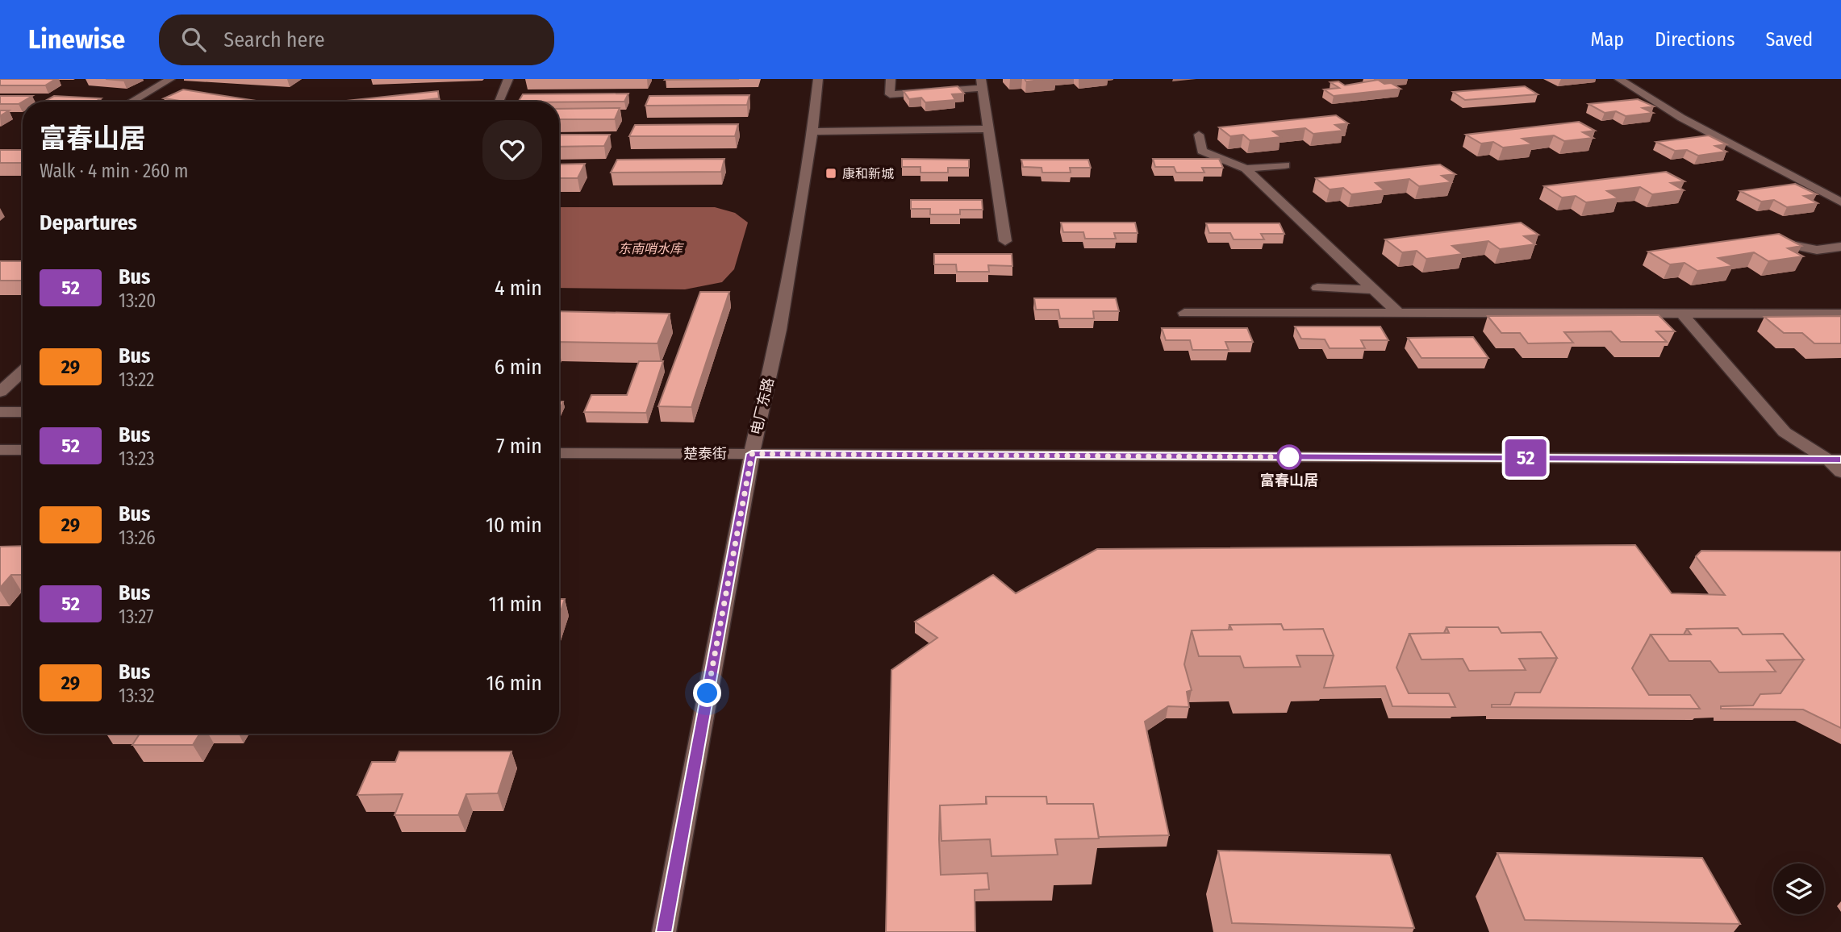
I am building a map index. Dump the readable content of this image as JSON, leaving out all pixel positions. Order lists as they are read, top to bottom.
{
  "streets": {
    "street": ["电厂东路", "楚泰街"]
  },
  "crossings": [
    ["电厂东路", "楚泰街"]
  ],
  "water": ["东南哨水库"],
  "places": {
    "transit": ["康和新城"],
    "other": ["富春山居"]
  },
  "lines": ["bus line 52"],
  "page": {
    "header": "Linewise",
    "search": "Search here",
    "nav": ["Map", "Directions", "Saved"],
    "on_map": "52",
    "heading": [
      ["富春山居", "Walk · 4 min · 260 m"],
      "Departures"
    ],
    "list": [
      {
        "mark": "52",
        "name": "Bus",
        "note": "13:20",
        "value": "4 min"
      },
      {
        "mark": "29",
        "name": "Bus",
        "note": "13:22",
        "value": "6 min"
      },
      {
        "mark": "52",
        "name": "Bus",
        "note": "13:23",
        "value": "7 min"
      },
      {
        "mark": "29",
        "name": "Bus",
        "note": "13:26",
        "value": "10 min"
      },
      {
        "mark": "52",
        "name": "Bus",
        "note": "13:27",
        "value": "11 min"
      },
      {
        "mark": "29",
        "name": "Bus",
        "note": "13:32",
        "value": "16 min"
      }
    ]
  }
}
